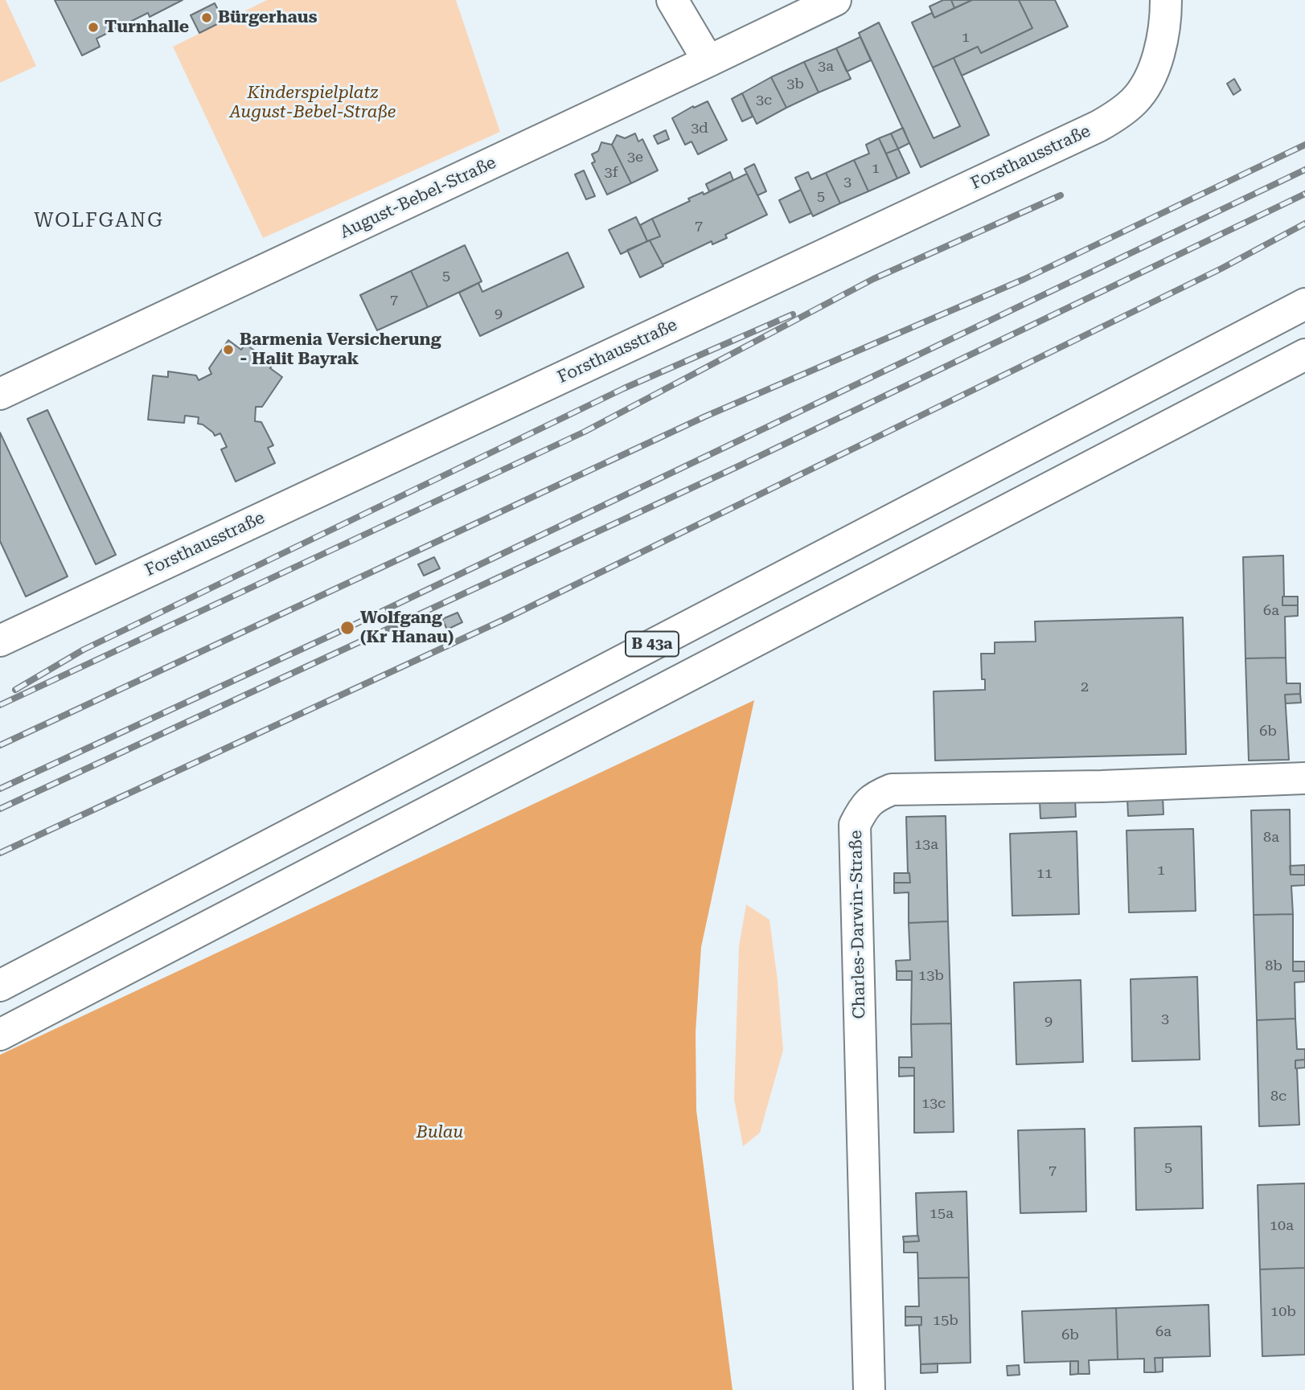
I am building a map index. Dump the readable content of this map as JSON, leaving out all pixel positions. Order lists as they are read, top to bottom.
{
  "streets": {
    "main road": [
      "Forsthausstraße",
      "August-Bebel-Straße",
      "B 43a",
      "Charles-Darwin-Straße"
    ]
  },
  "districts": ["WOLFGANG"],
  "parks": ["Kinderspielplatz August-Bebel-Straße", "Bulau"],
  "places": [
    "Bürgerhaus",
    "Turnhalle",
    "Barmenia Versicherung - Halit Bayrak",
    "Wolfgang (Kr Hanau)"
  ],
  "house_numbers": [
    "1",
    "3a",
    "3b",
    "3c",
    "3d",
    "3e",
    "1",
    "3f",
    "3",
    "5",
    "7",
    "5",
    "7",
    "9",
    "6a",
    "2",
    "6b",
    "8a",
    "13a",
    "1",
    "11",
    "8b",
    "13b",
    "3",
    "9",
    "8c",
    "13c",
    "5",
    "7",
    "15a",
    "10a",
    "10b",
    "15b",
    "6a",
    "6b"
  ]
}
